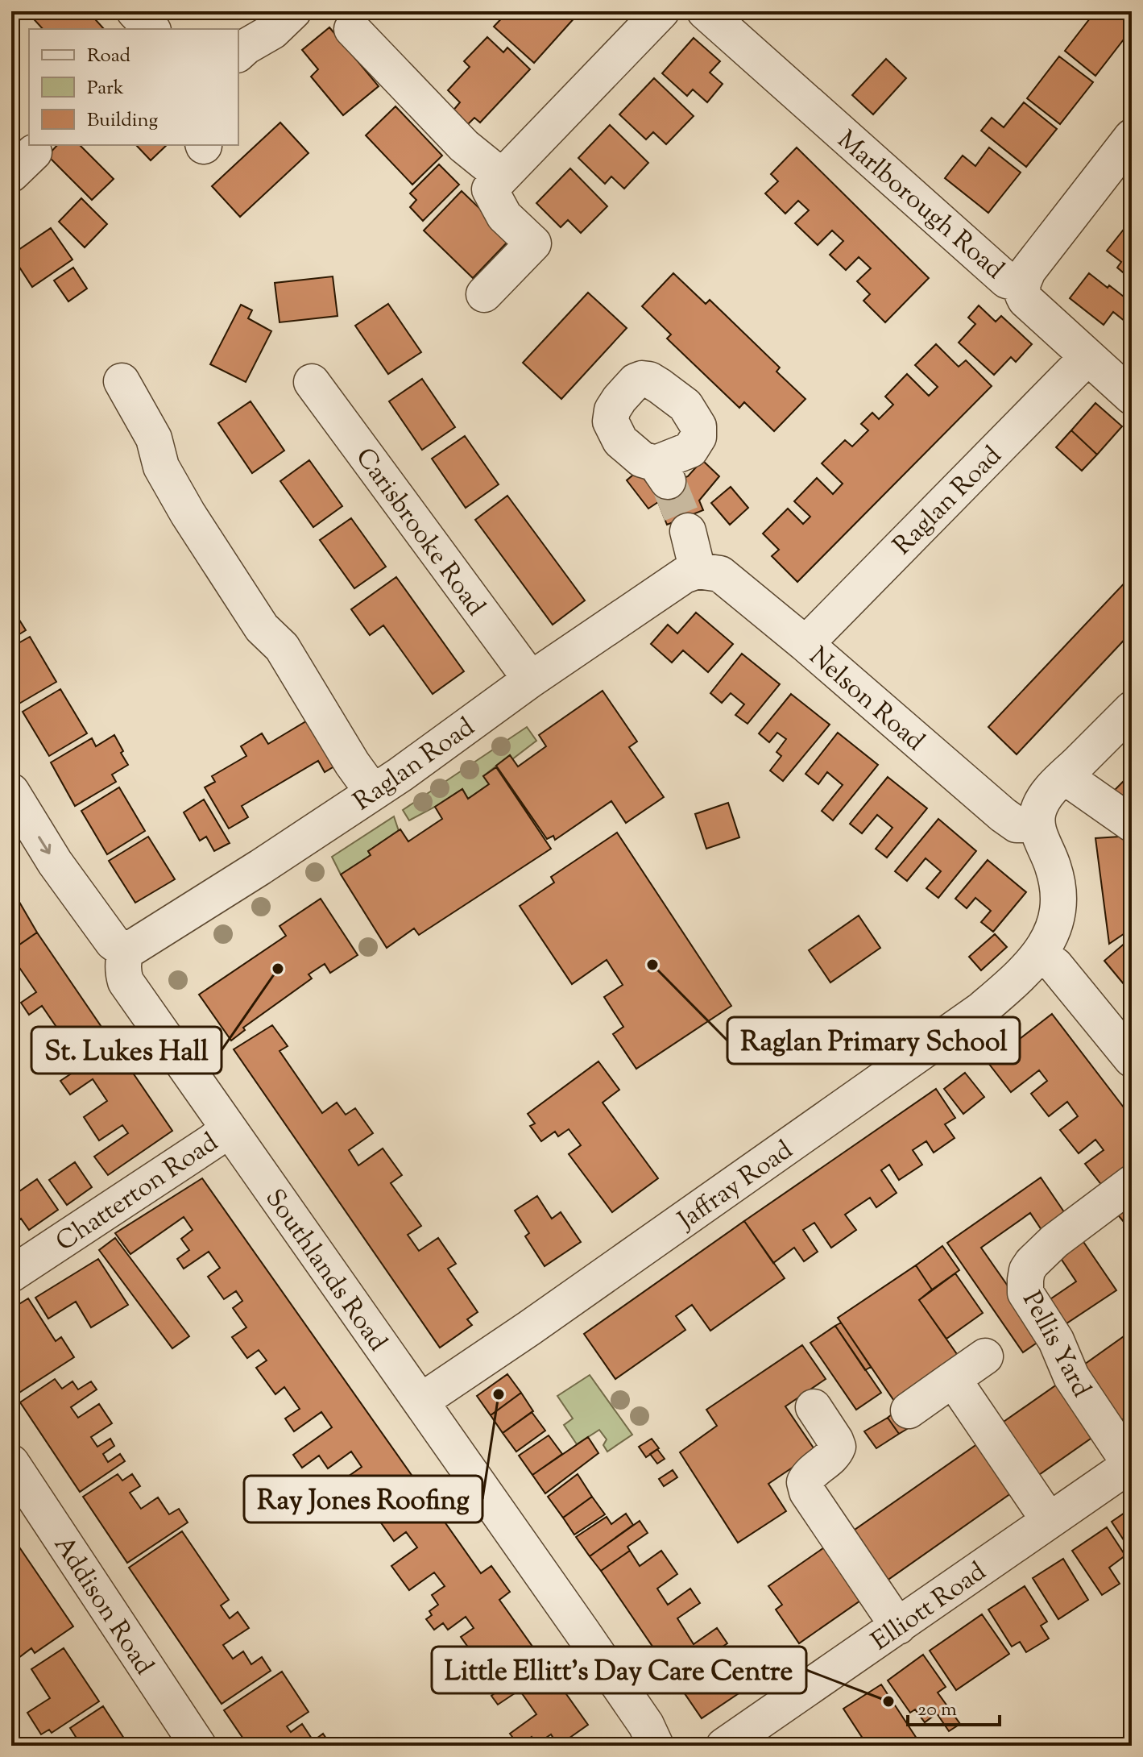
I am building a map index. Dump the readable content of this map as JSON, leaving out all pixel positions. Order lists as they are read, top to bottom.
{
  "streets": {
    "street": [
      "Marlborough Road",
      "Raglan Road",
      "Carisbrooke Road",
      "Nelson Road",
      "Jaffray Road",
      "Chatterton Road",
      "Southlands Road",
      "Pellis Yard",
      "Addison Road",
      "Elliott Road"
    ]
  },
  "crossings": [
    ["Marlborough Road", "Raglan Road"],
    ["Raglan Road", "Carisbrooke Road"],
    ["Raglan Road", "Nelson Road"],
    ["Raglan Road", "Southlands Road"],
    ["Nelson Road", "Jaffray Road"],
    ["Jaffray Road", "Southlands Road"],
    ["Chatterton Road", "Southlands Road"],
    ["Pellis Yard", "Elliott Road"]
  ],
  "places": [
    "Raglan Primary School",
    "St. Lukes Hall",
    "Ray Jones Roofing",
    "Little Ellitt's Day Care Centre"
  ],
  "legend": ["Road", "Park", "Building"],
  "scale_bar": "20 m"
}
